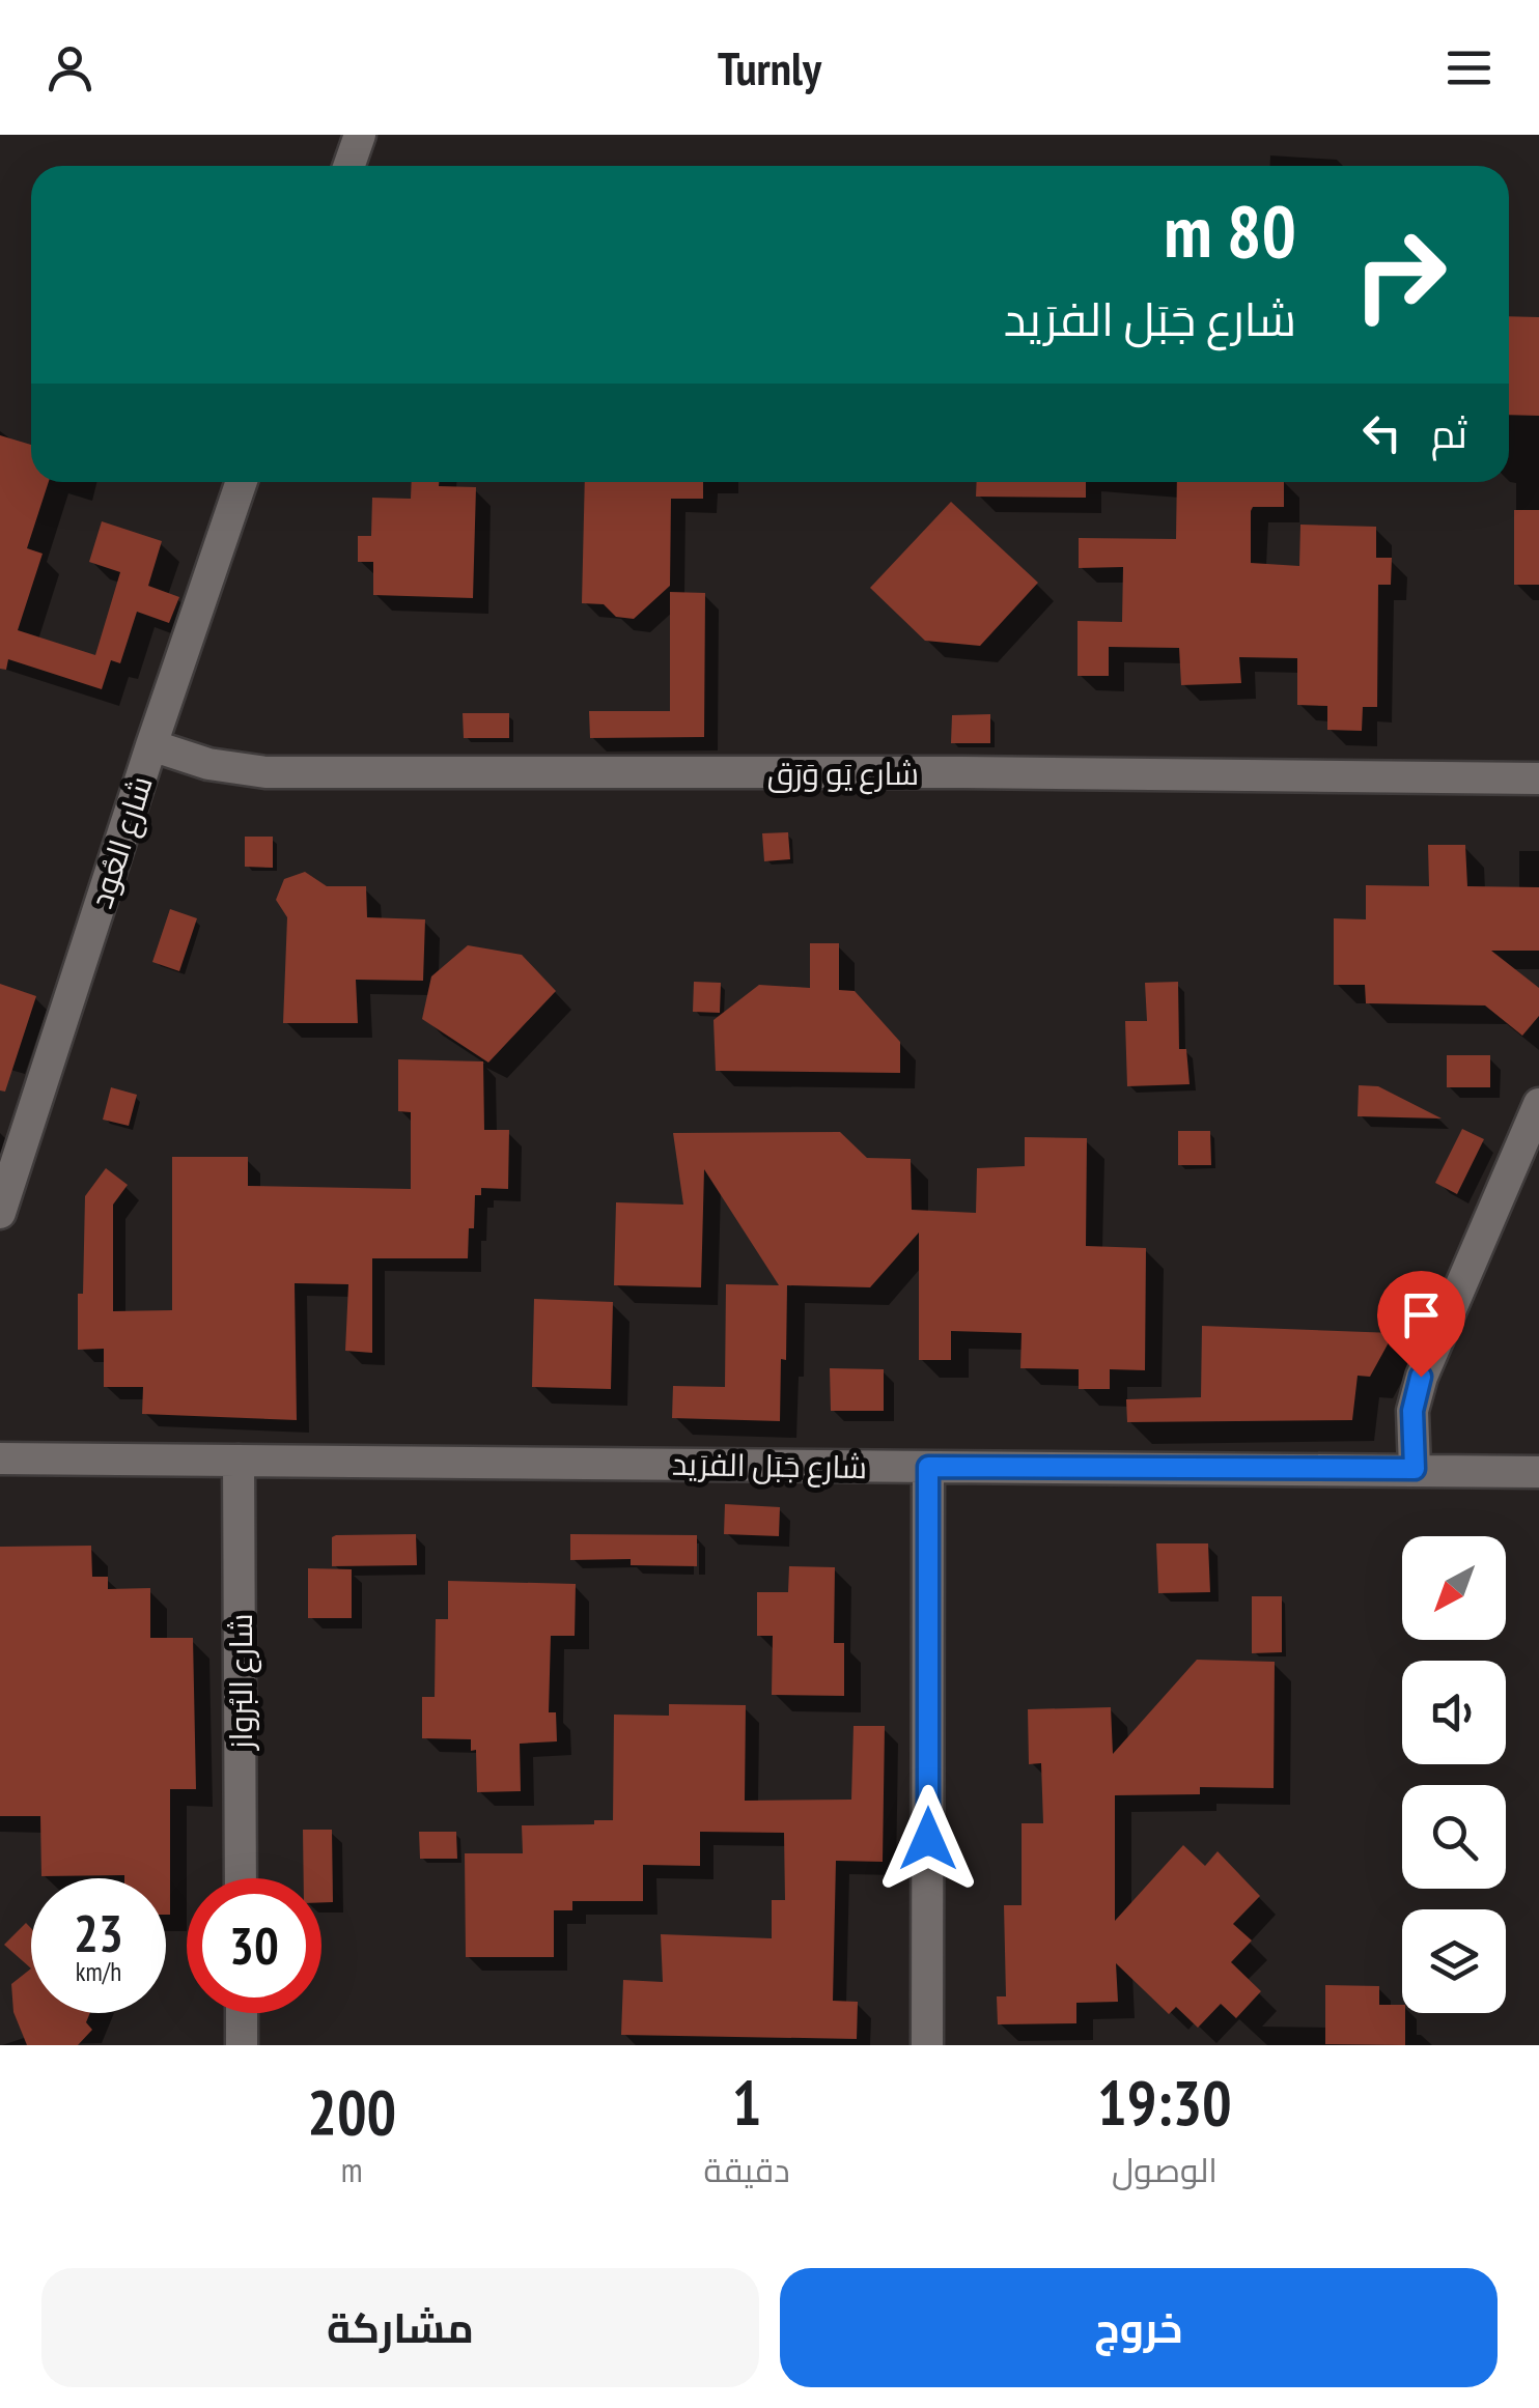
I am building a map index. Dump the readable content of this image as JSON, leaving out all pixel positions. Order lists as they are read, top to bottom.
{
  "streets": {
    "street": [
      "شارع يَو وَرَق",
      "شارع العُود",
      "شارع جَبَل الفرَيد",
      "شارع البُرواز"
    ]
  },
  "crossings": [
    ["شارع يَو وَرَق", "شارع العُود"],
    ["شارع جَبَل الفرَيد", "شارع البُرواز"]
  ],
  "north": "bottom left",
  "page": {
    "header": "Turnly",
    "turn": ["80 m", "شارع جَبَل الفرَيد"],
    "then": "ثم",
    "speed": "23 km/h",
    "limit": "30",
    "eta": [
      "19:30",
      "الوصول",
      "1",
      "دقيقة",
      "200",
      "m"
    ],
    "buttons": ["خروج", "مشاركة"]
  }
}
